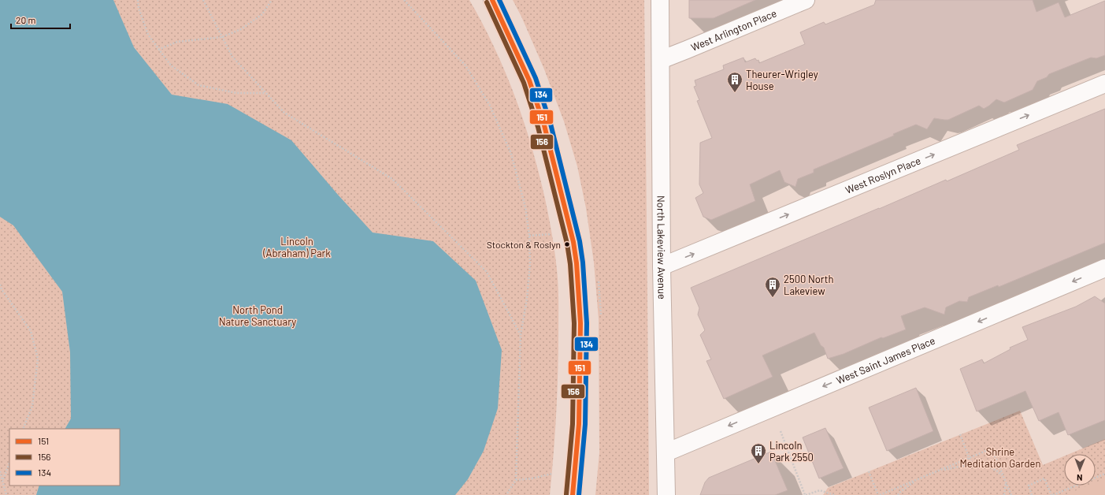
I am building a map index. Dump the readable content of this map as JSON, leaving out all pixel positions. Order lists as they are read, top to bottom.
{
  "streets": {
    "street": [
      "West Arlington Place",
      "West Roslyn Place",
      "North Lakeview Avenue",
      "West Saint James Place"
    ]
  },
  "crossings": [
    ["West Arlington Place", "North Lakeview Avenue"],
    ["West Roslyn Place", "North Lakeview Avenue"],
    ["North Lakeview Avenue", "West Saint James Place"]
  ],
  "one_way": ["West Roslyn Place", "West Saint James Place"],
  "parks": ["Lincoln (Abraham) Park", "North Pond Nature Sanctuary", "Shrine Meditation Garden"],
  "places": {
    "building": ["Theurer-Wrigley House", "2500 North Lakeview", "Lincoln Park 2550"],
    "other": ["Stockton & Roslyn"]
  },
  "lines": ["transit line 151", "transit line 134", "transit line 156"],
  "legend": ["151", "156", "134"],
  "scale_bar": "20 m",
  "north": "bottom"
}
